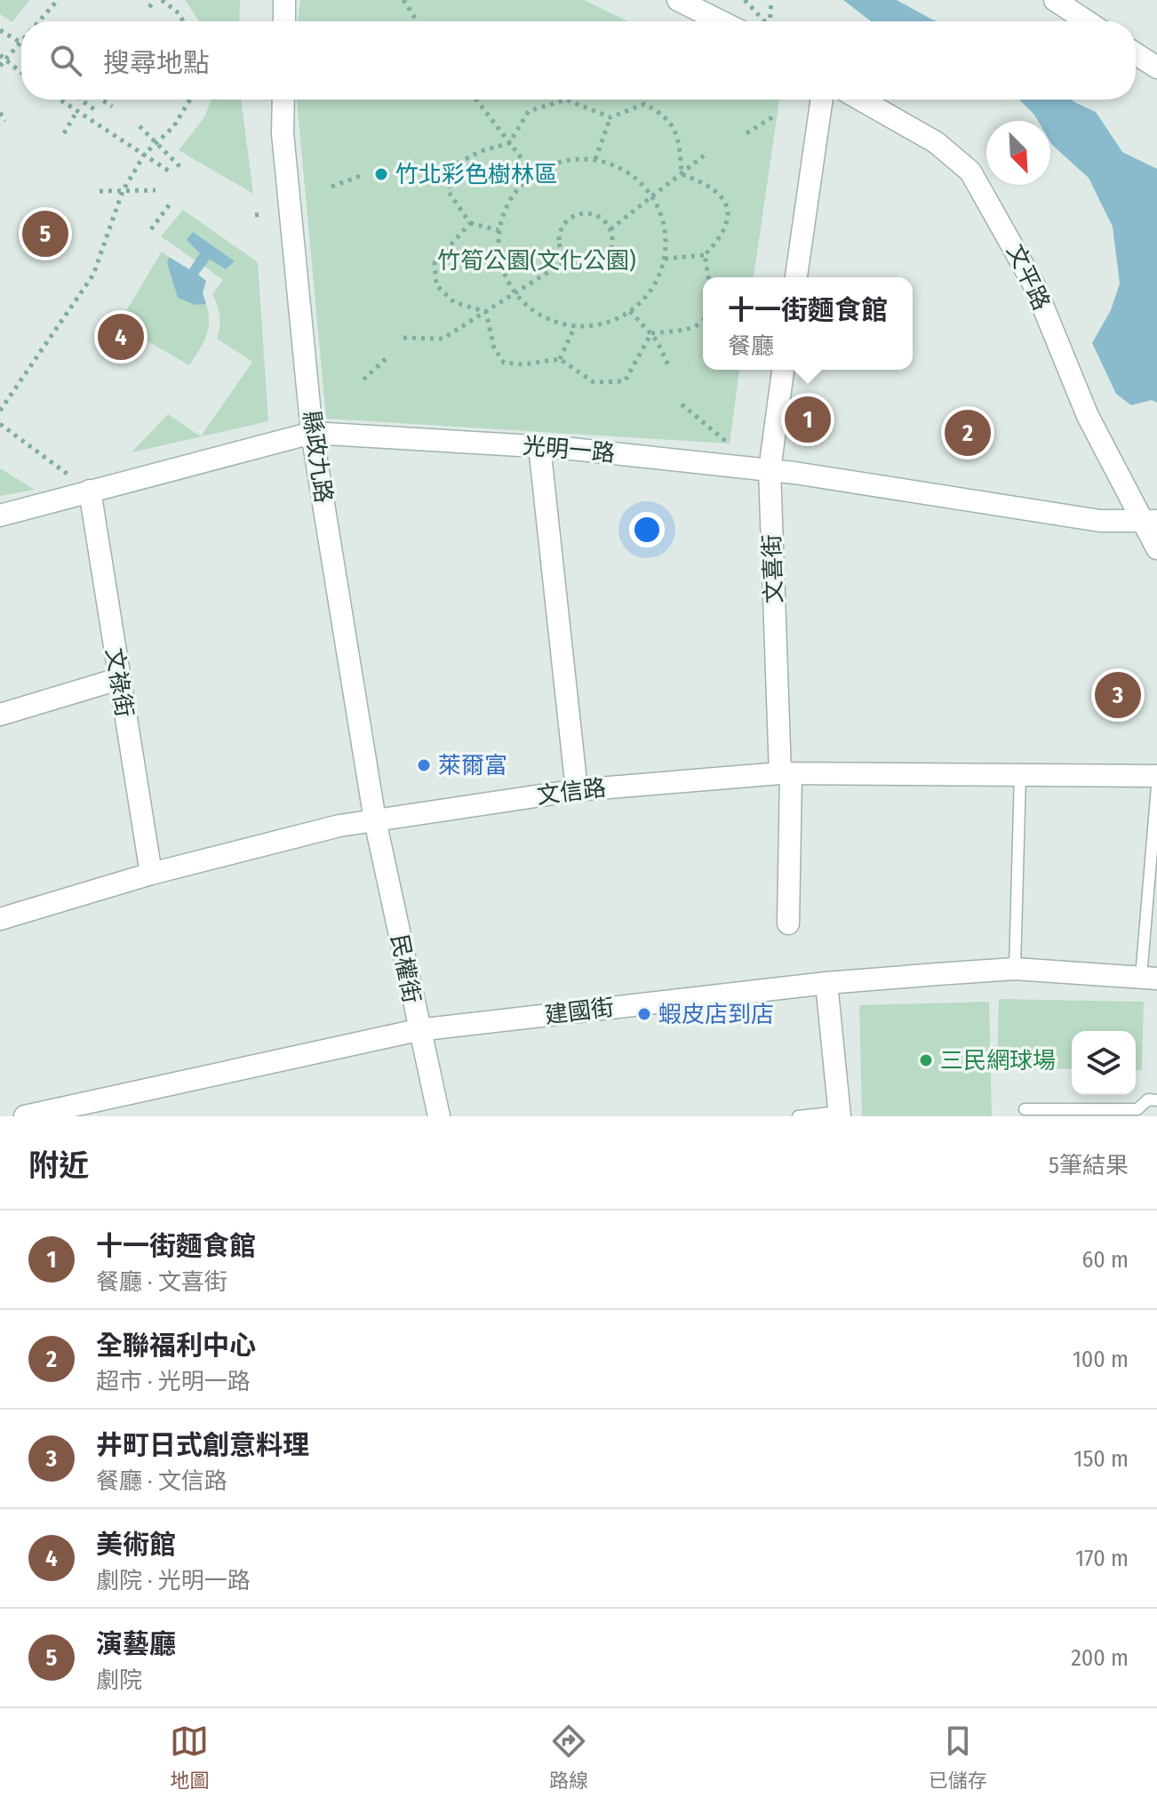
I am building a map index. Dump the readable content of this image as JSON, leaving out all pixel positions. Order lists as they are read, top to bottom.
{
  "streets": {
    "street": [
      "文平路",
      "光明一路",
      "縣政九路",
      "文喜街",
      "文祿街",
      "文信路",
      "民權街",
      "建國街"
    ]
  },
  "crossings": [
    ["文平路", "光明一路"],
    ["光明一路", "縣政九路"],
    ["光明一路", "文喜街"],
    ["光明一路", "文祿街"],
    ["縣政九路", "文信路"],
    ["縣政九路", "民權街"],
    ["文喜街", "文信路"],
    ["文祿街", "文信路"],
    ["文信路", "民權街"],
    ["民權街", "建國街"]
  ],
  "parks": ["竹筍公園(文化公園)"],
  "places": [
    "竹北彩色樹林區",
    "萊爾富",
    "蝦皮店到店",
    "三民網球場"
  ],
  "north": "bottom right",
  "page": {
    "search": "搜尋地點",
    "pins": [
      "5",
      "4",
      "1",
      "2",
      "3"
    ],
    "popup": ["十一街麵食館", "餐廳"],
    "heading": ["附近", "5筆結果"],
    "list": [
      {
        "mark": "1",
        "name": "十一街麵食館",
        "note": "餐廳 · 文喜街",
        "value": "60 m"
      },
      {
        "mark": "2",
        "name": "全聯福利中心",
        "note": "超市 · 光明一路",
        "value": "100 m"
      },
      {
        "mark": "3",
        "name": "井町日式創意料理",
        "note": "餐廳 · 文信路",
        "value": "150 m"
      },
      {
        "mark": "4",
        "name": "美術館",
        "note": "劇院 · 光明一路",
        "value": "170 m"
      },
      {
        "mark": "5",
        "name": "演藝廳",
        "note": "劇院",
        "value": "200 m"
      }
    ],
    "nav": ["地圖", "路線", "已儲存"]
  }
}
